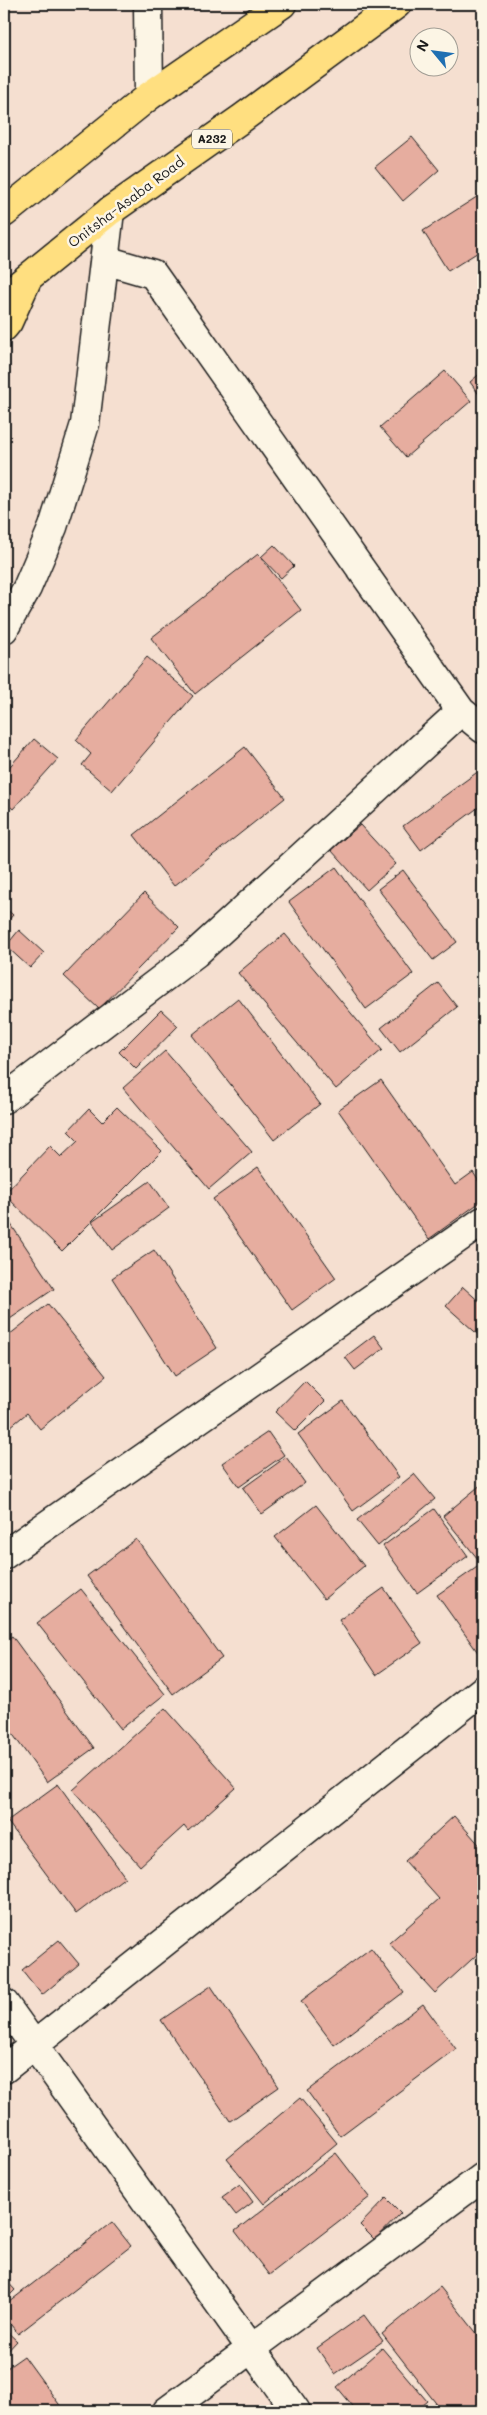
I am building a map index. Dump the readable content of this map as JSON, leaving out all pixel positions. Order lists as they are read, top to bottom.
{
  "streets": {
    "highway": ["A232", "Onitsha-Asaba Road"]
  },
  "north": "top left"
}
